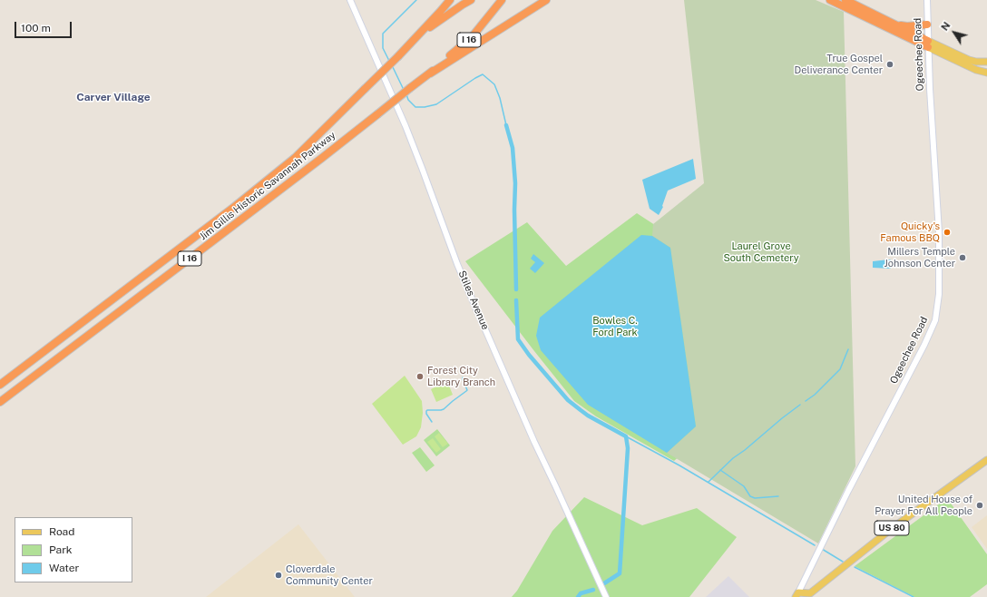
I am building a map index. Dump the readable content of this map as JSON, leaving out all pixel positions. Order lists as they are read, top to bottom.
{
  "streets": {
    "highway": ["I 16", "Jim Gillis Historic Savannah Parkway"],
    "main road": ["US 80"],
    "street": ["Ogeechee Road", "Stiles Avenue"]
  },
  "crossings": [
    ["Ogeechee Road", "US 80"]
  ],
  "districts": ["Carver Village"],
  "parks": ["Laurel Grove South Cemetery", "Bowles C. Ford Park"],
  "places": [
    "True Gospel Deliverance Center",
    "Quicky's Famous BBQ",
    "Millers Temple Johnson Center",
    "Forest City Library Branch",
    "United House of Prayer For All People",
    "Cloverdale Community Center"
  ],
  "legend": ["Road", "Park", "Water"],
  "scale_bar": "100 m",
  "north": "top left"
}
